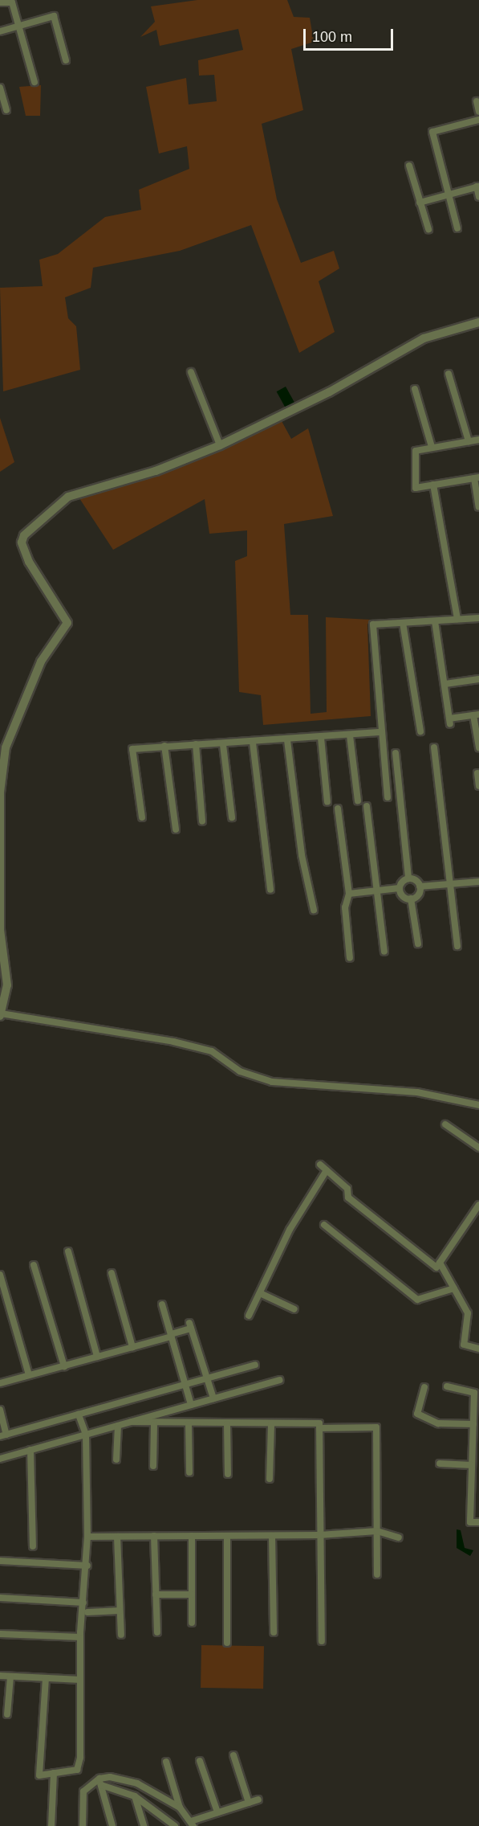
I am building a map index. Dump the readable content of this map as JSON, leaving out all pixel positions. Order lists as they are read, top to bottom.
{
  "scale_bar": "100 m"
}
